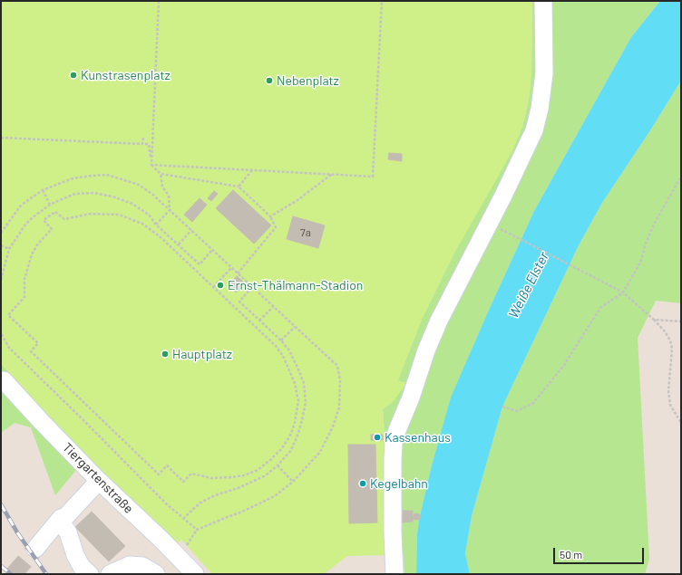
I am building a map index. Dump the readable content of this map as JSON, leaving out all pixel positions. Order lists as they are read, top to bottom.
{
  "streets": {
    "lane": ["Tiergartenstraße"]
  },
  "water": ["Weiße Elster"],
  "places": [
    "Kunstrasenplatz",
    "Nebenplatz",
    "Ernst-Thälmann-Stadion",
    "Hauptplatz",
    "Kassenhaus",
    "Kegelbahn"
  ],
  "house_numbers": ["7a"],
  "scale_bar": "50 m"
}
